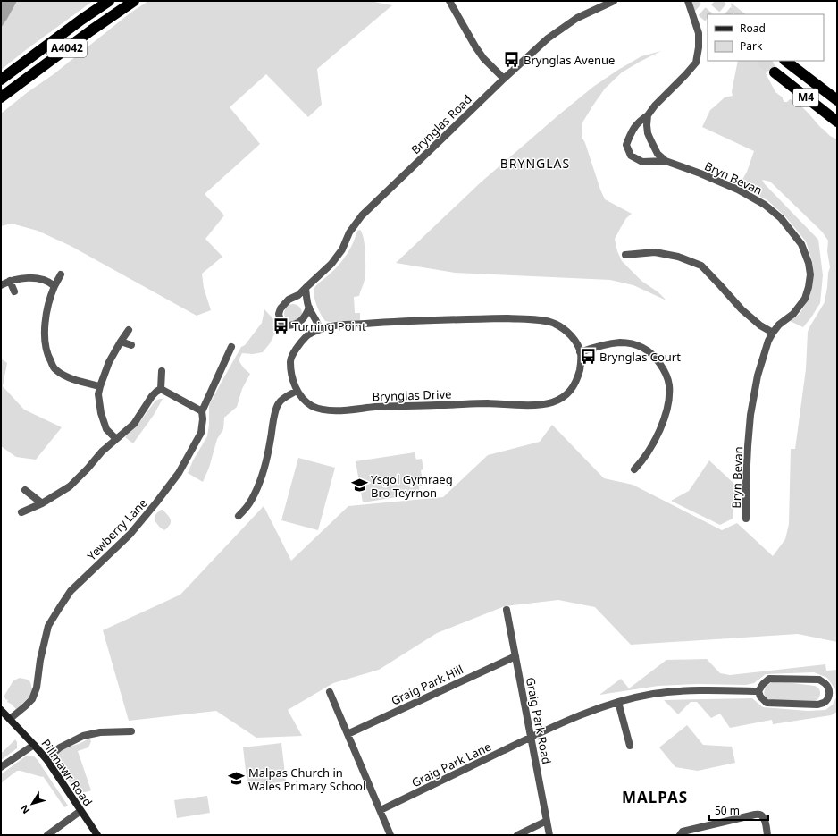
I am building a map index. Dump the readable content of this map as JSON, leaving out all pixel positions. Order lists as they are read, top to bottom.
{
  "streets": {
    "highway": ["A4042", "M4"],
    "street": [
      "Brynglas Road",
      "Bryn Bevan",
      "Brynglas Drive",
      "Yewberry Lane",
      "Graig Park Hill",
      "Graig Park Road",
      "Graig Park Lane",
      "Pillmawr Road"
    ]
  },
  "crossings": [
    ["Yewberry Lane", "Pillmawr Road"],
    ["Graig Park Hill", "Graig Park Road"],
    ["Graig Park Road", "Graig Park Lane"]
  ],
  "districts": ["BRYNGLAS", "MALPAS"],
  "places": {
    "bus stop": ["Brynglas Avenue", "Turning Point", "Brynglas Court"],
    "school or university": ["Ysgol Gymraeg Bro Teyrnon", "Malpas Church in Wales Primary School"]
  },
  "legend": ["Road", "Park"],
  "scale_bar": "50 m",
  "north": "bottom left"
}
